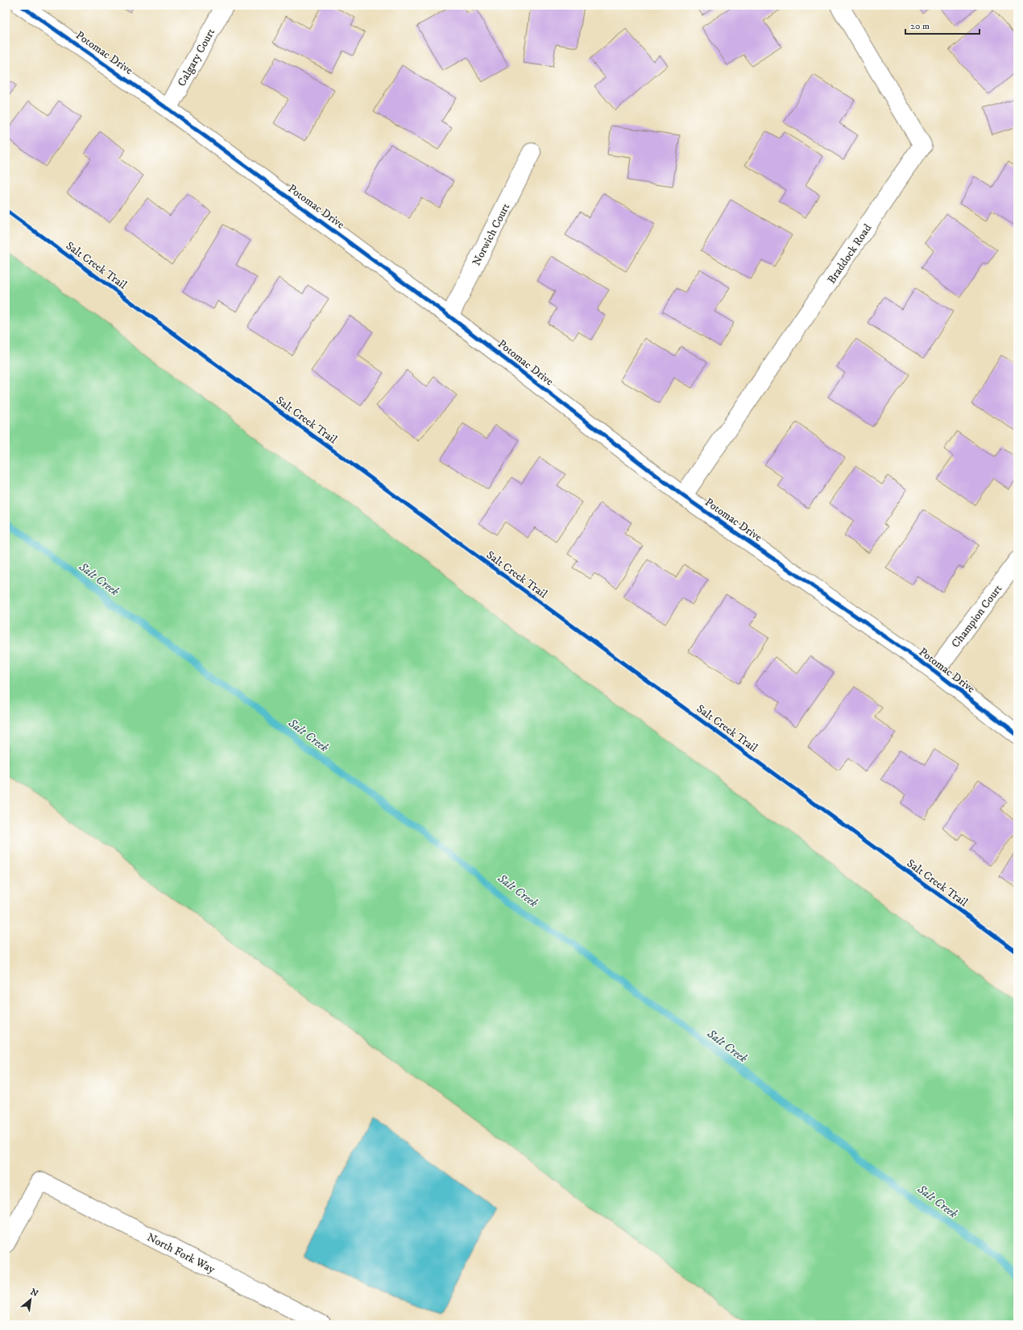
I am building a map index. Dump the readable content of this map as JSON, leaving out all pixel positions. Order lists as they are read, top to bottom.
{
  "streets": {
    "street": [
      "Potomac Drive",
      "Calgary Court",
      "Norwich Court",
      "Braddock Road",
      "Champion Court",
      "North Fork Way"
    ],
    "cycle path": ["Salt Creek Trail"]
  },
  "crossings": [
    ["Potomac Drive", "Calgary Court"],
    ["Potomac Drive", "Norwich Court"],
    ["Potomac Drive", "Braddock Road"],
    ["Potomac Drive", "Champion Court"]
  ],
  "water": ["Salt Creek"],
  "scale_bar": "20 m",
  "north": "top right"
}
